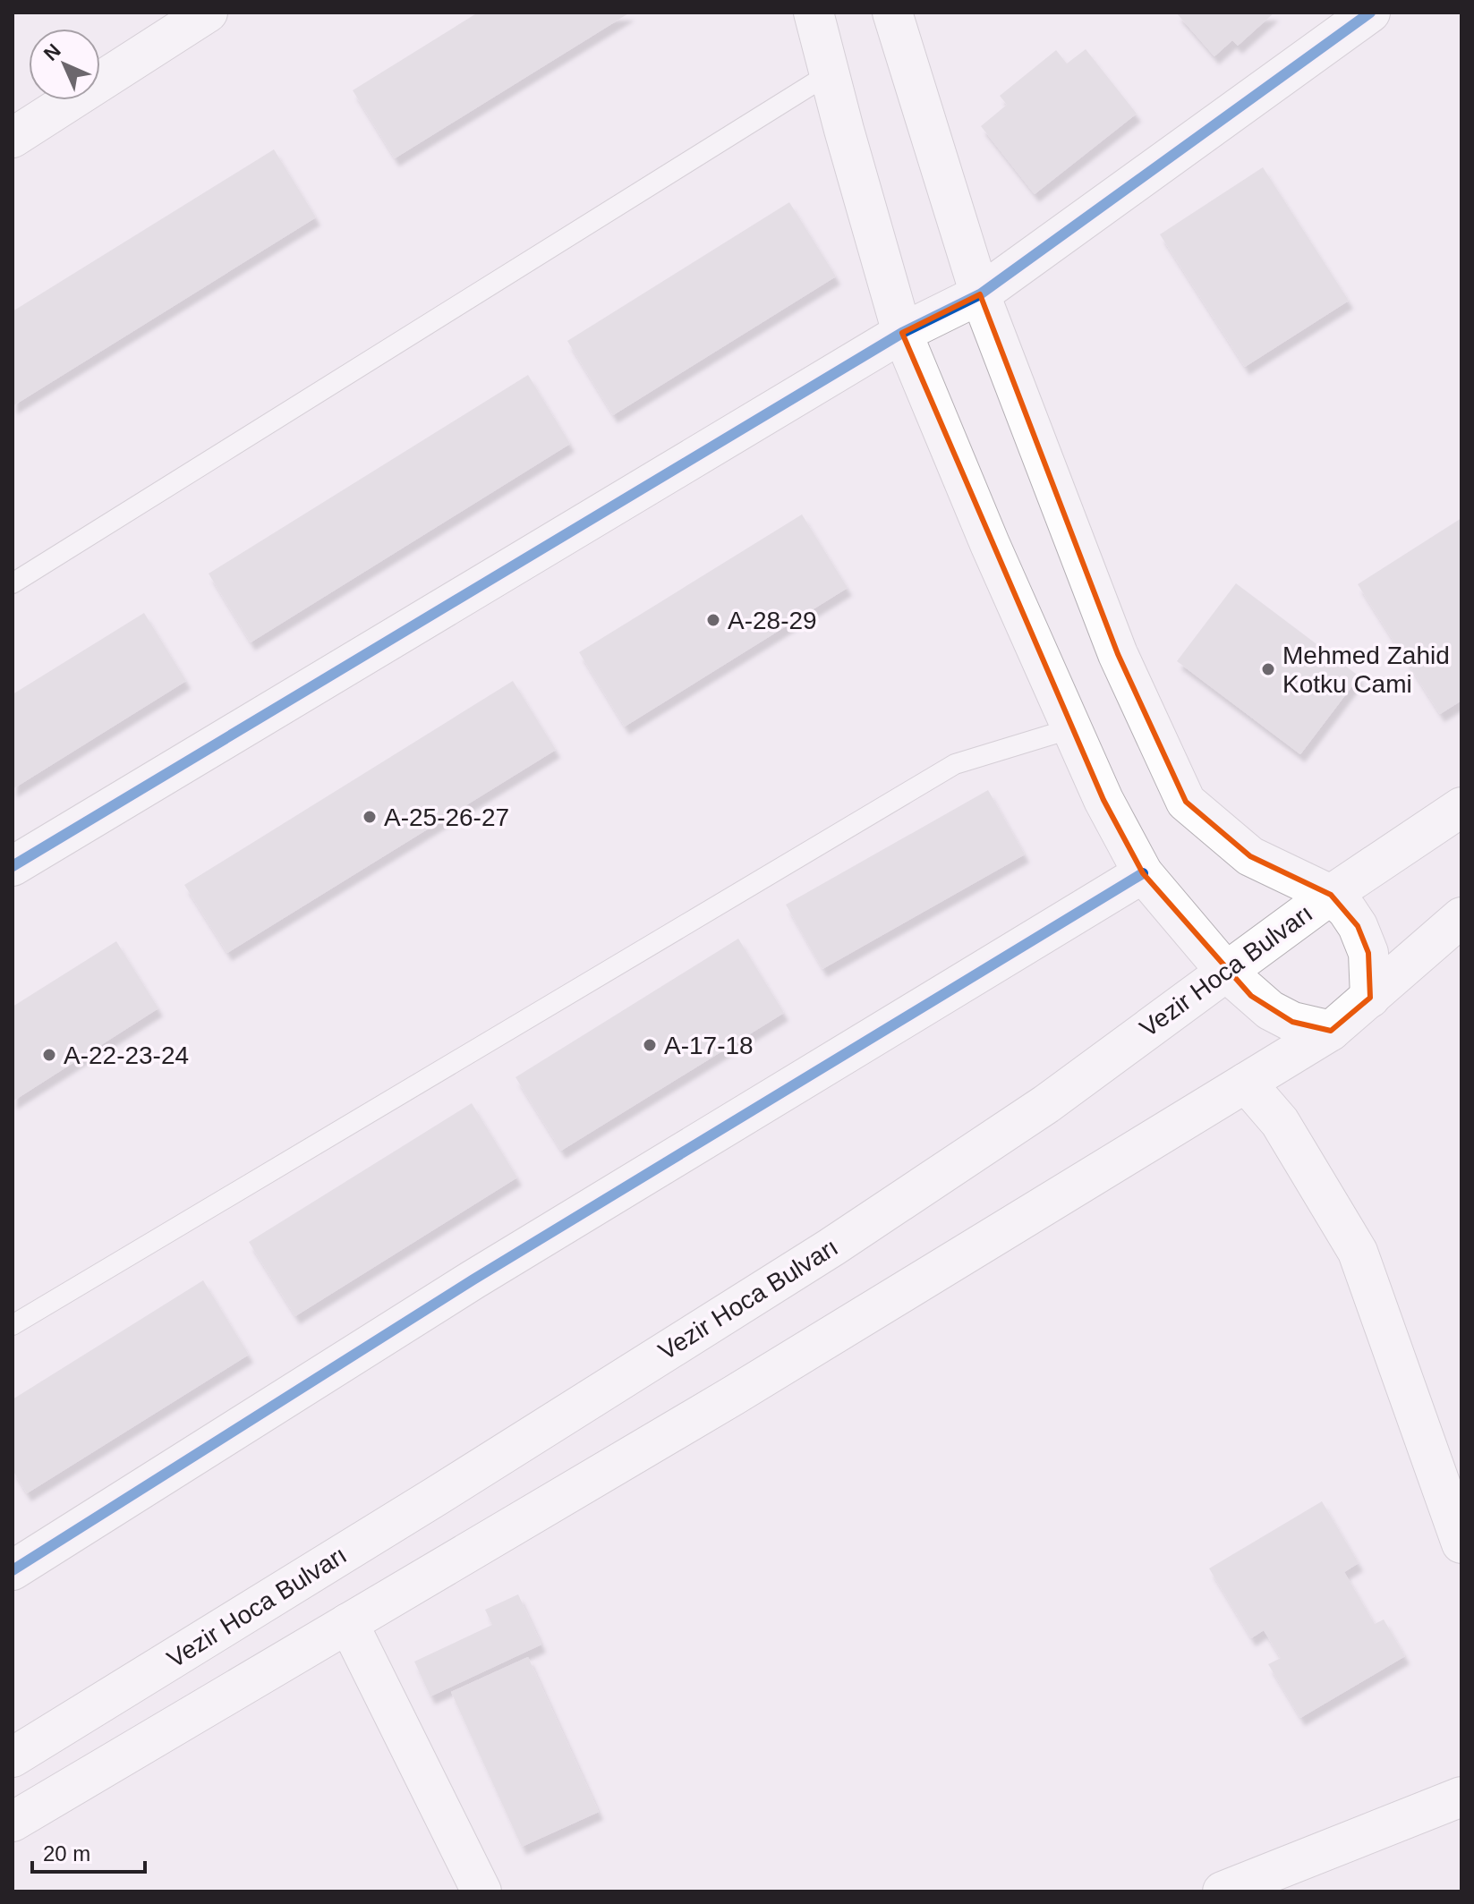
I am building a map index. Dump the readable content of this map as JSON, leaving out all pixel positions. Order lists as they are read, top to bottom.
{
  "streets": {
    "main road": ["Vezir Hoca Bulvarı"]
  },
  "places": [
    "A-28-29",
    "Mehmed Zahid Kotku Cami",
    "A-25-26-27",
    "A-17-18",
    "A-22-23-24"
  ],
  "scale_bar": "20 m",
  "north": "top left"
}
